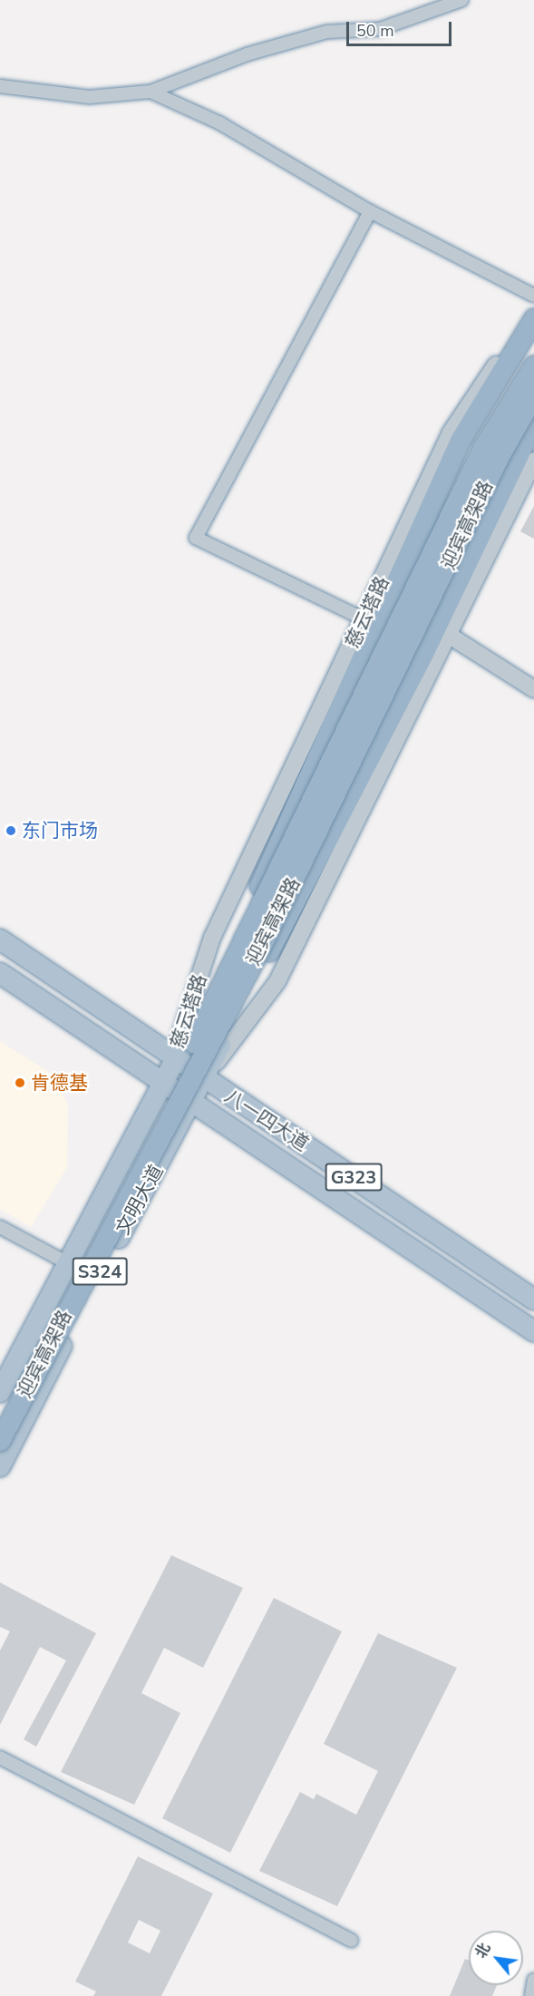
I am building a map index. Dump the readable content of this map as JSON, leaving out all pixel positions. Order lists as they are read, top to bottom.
{
  "streets": {
    "highway": ["迎宾高架路"],
    "main road": [
      "慈云塔路",
      "八一四大道",
      "G323",
      "文明大道",
      "S324"
    ]
  },
  "crossings": [
    ["慈云塔路", "八一四大道"],
    ["慈云塔路", "文明大道"],
    ["八一四大道", "文明大道"]
  ],
  "places": ["东门市场", "肯德基"],
  "scale_bar": "50 m",
  "north": "top left"
}
